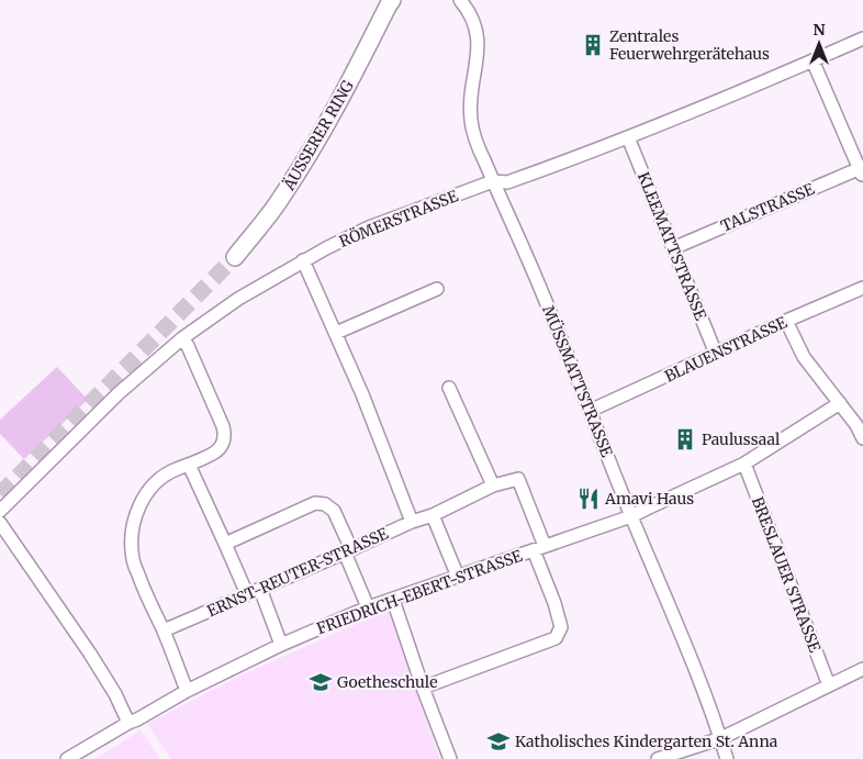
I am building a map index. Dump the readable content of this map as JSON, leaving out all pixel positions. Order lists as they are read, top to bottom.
{
  "streets": {
    "main road": ["ÄUSSERER RING"],
    "street": [
      "TALSTRASSE",
      "RÖMERSTRASSE",
      "KLEEMATTSTRASSE",
      "BLAUENSTRASSE",
      "MÜSSMATTSTRASSE",
      "ERNST-REUTER-STRASSE",
      "BRESLAUER STRASSE",
      "FRIEDRICH-EBERT-STRASSE"
    ]
  },
  "crossings": [
    ["TALSTRASSE", "KLEEMATTSTRASSE"],
    ["RÖMERSTRASSE", "KLEEMATTSTRASSE"],
    ["RÖMERSTRASSE", "MÜSSMATTSTRASSE"],
    ["KLEEMATTSTRASSE", "BLAUENSTRASSE"],
    ["BLAUENSTRASSE", "MÜSSMATTSTRASSE"],
    ["MÜSSMATTSTRASSE", "FRIEDRICH-EBERT-STRASSE"],
    ["ERNST-REUTER-STRASSE", "FRIEDRICH-EBERT-STRASSE"],
    ["BRESLAUER STRASSE", "FRIEDRICH-EBERT-STRASSE"]
  ],
  "places": {
    "building": ["Zentrales Feuerwehrgerätehaus", "Paulussaal"],
    "restaurant": ["Amavi Haus"],
    "school or university": ["Goetheschule", "Katholisches Kindergarten St. Anna"]
  },
  "north": "top"
}
